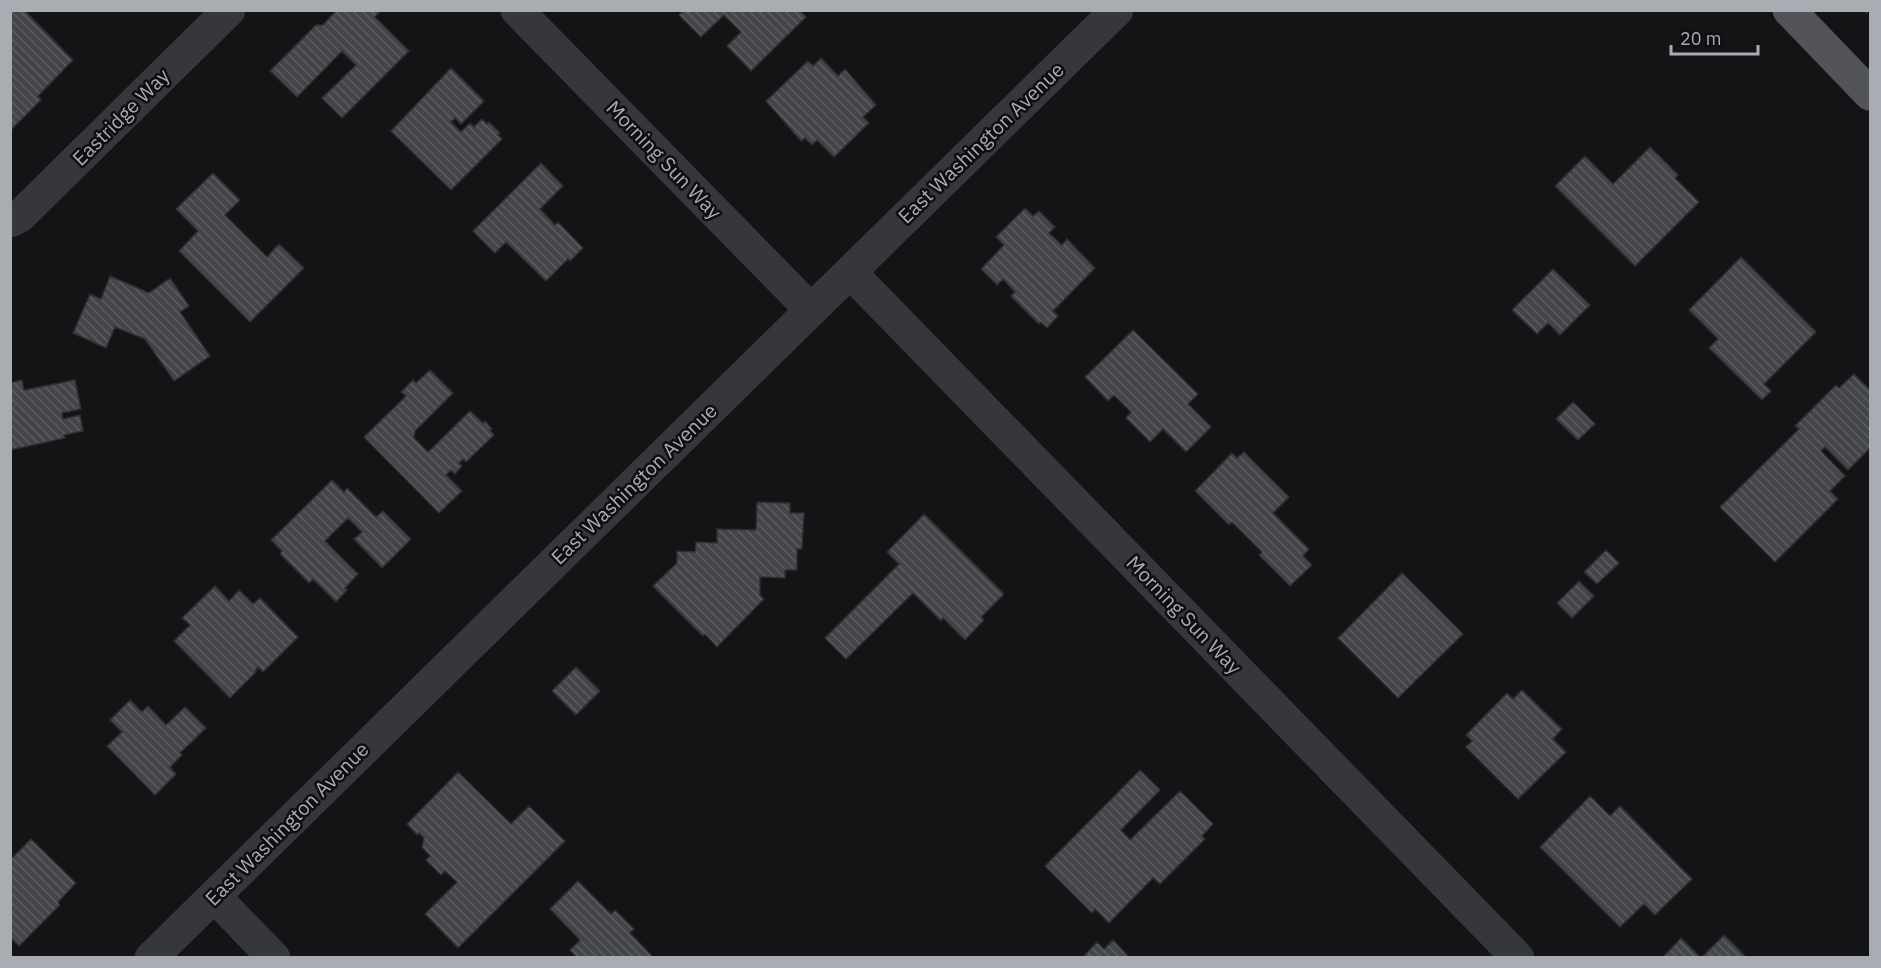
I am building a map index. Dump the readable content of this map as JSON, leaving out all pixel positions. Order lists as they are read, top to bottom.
{
  "streets": {
    "street": ["Eastridge Way", "East Washington Avenue", "Morning Sun Way"]
  },
  "crossings": [
    ["East Washington Avenue", "Morning Sun Way"]
  ],
  "scale_bar": "20 m"
}
